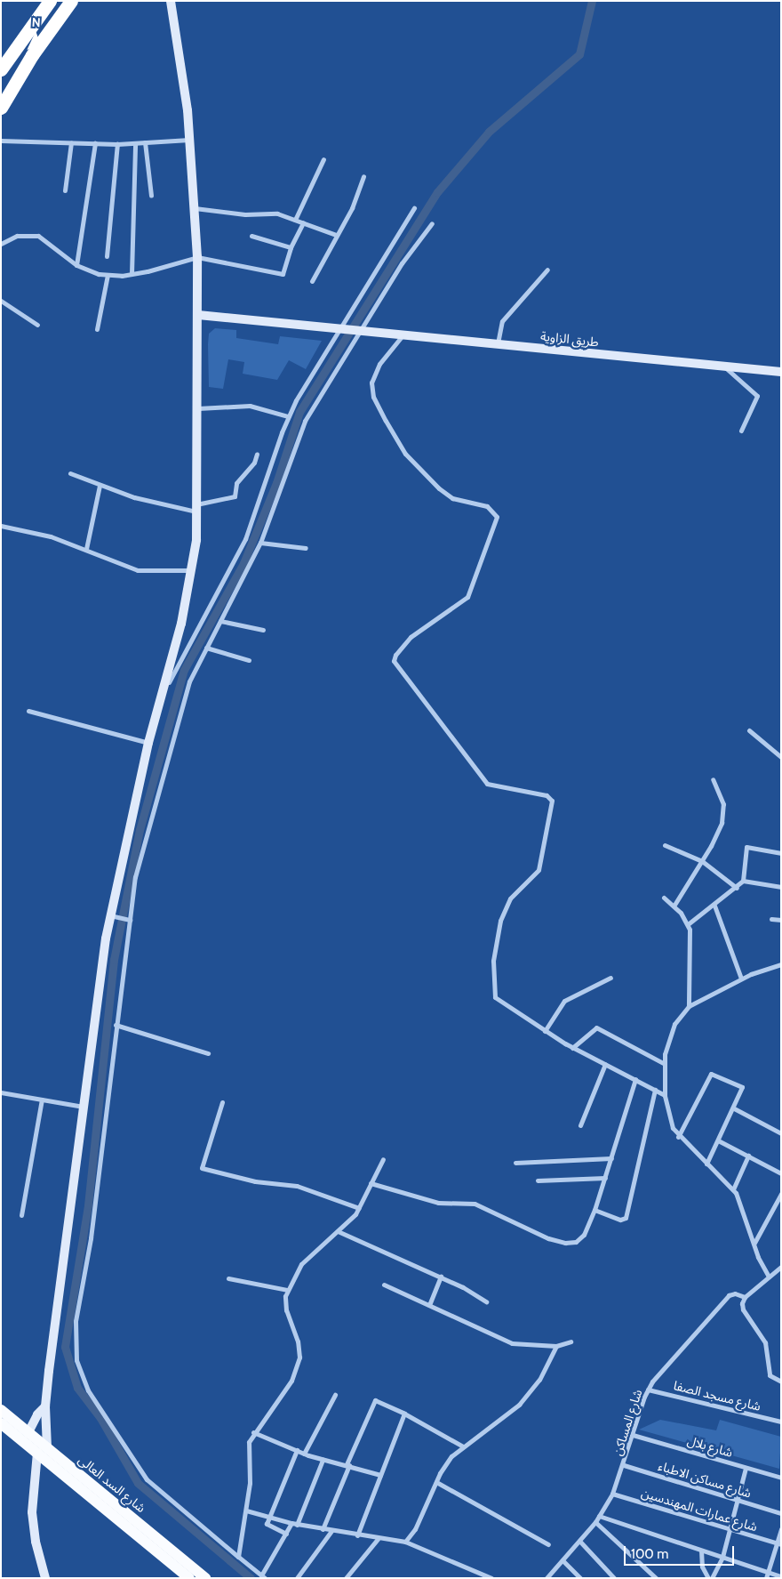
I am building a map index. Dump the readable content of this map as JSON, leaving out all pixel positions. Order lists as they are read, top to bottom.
{
  "streets": {
    "main road": ["شارع السد العالى"],
    "street": [
      "طريق الزاوية",
      "شارع مسجد الصفا",
      "شارع المساكن",
      "شارع بلال",
      "شارع مساكن الاطباء",
      "شارع عمارات المهندسين"
    ]
  },
  "crossings": [
    ["شارع مسجد الصفا", "شارع المساكن"],
    ["شارع المساكن", "شارع بلال"],
    ["شارع المساكن", "شارع مساكن الاطباء"],
    ["شارع المساكن", "شارع عمارات المهندسين"]
  ],
  "scale_bar": "100 m",
  "north": "top"
}
